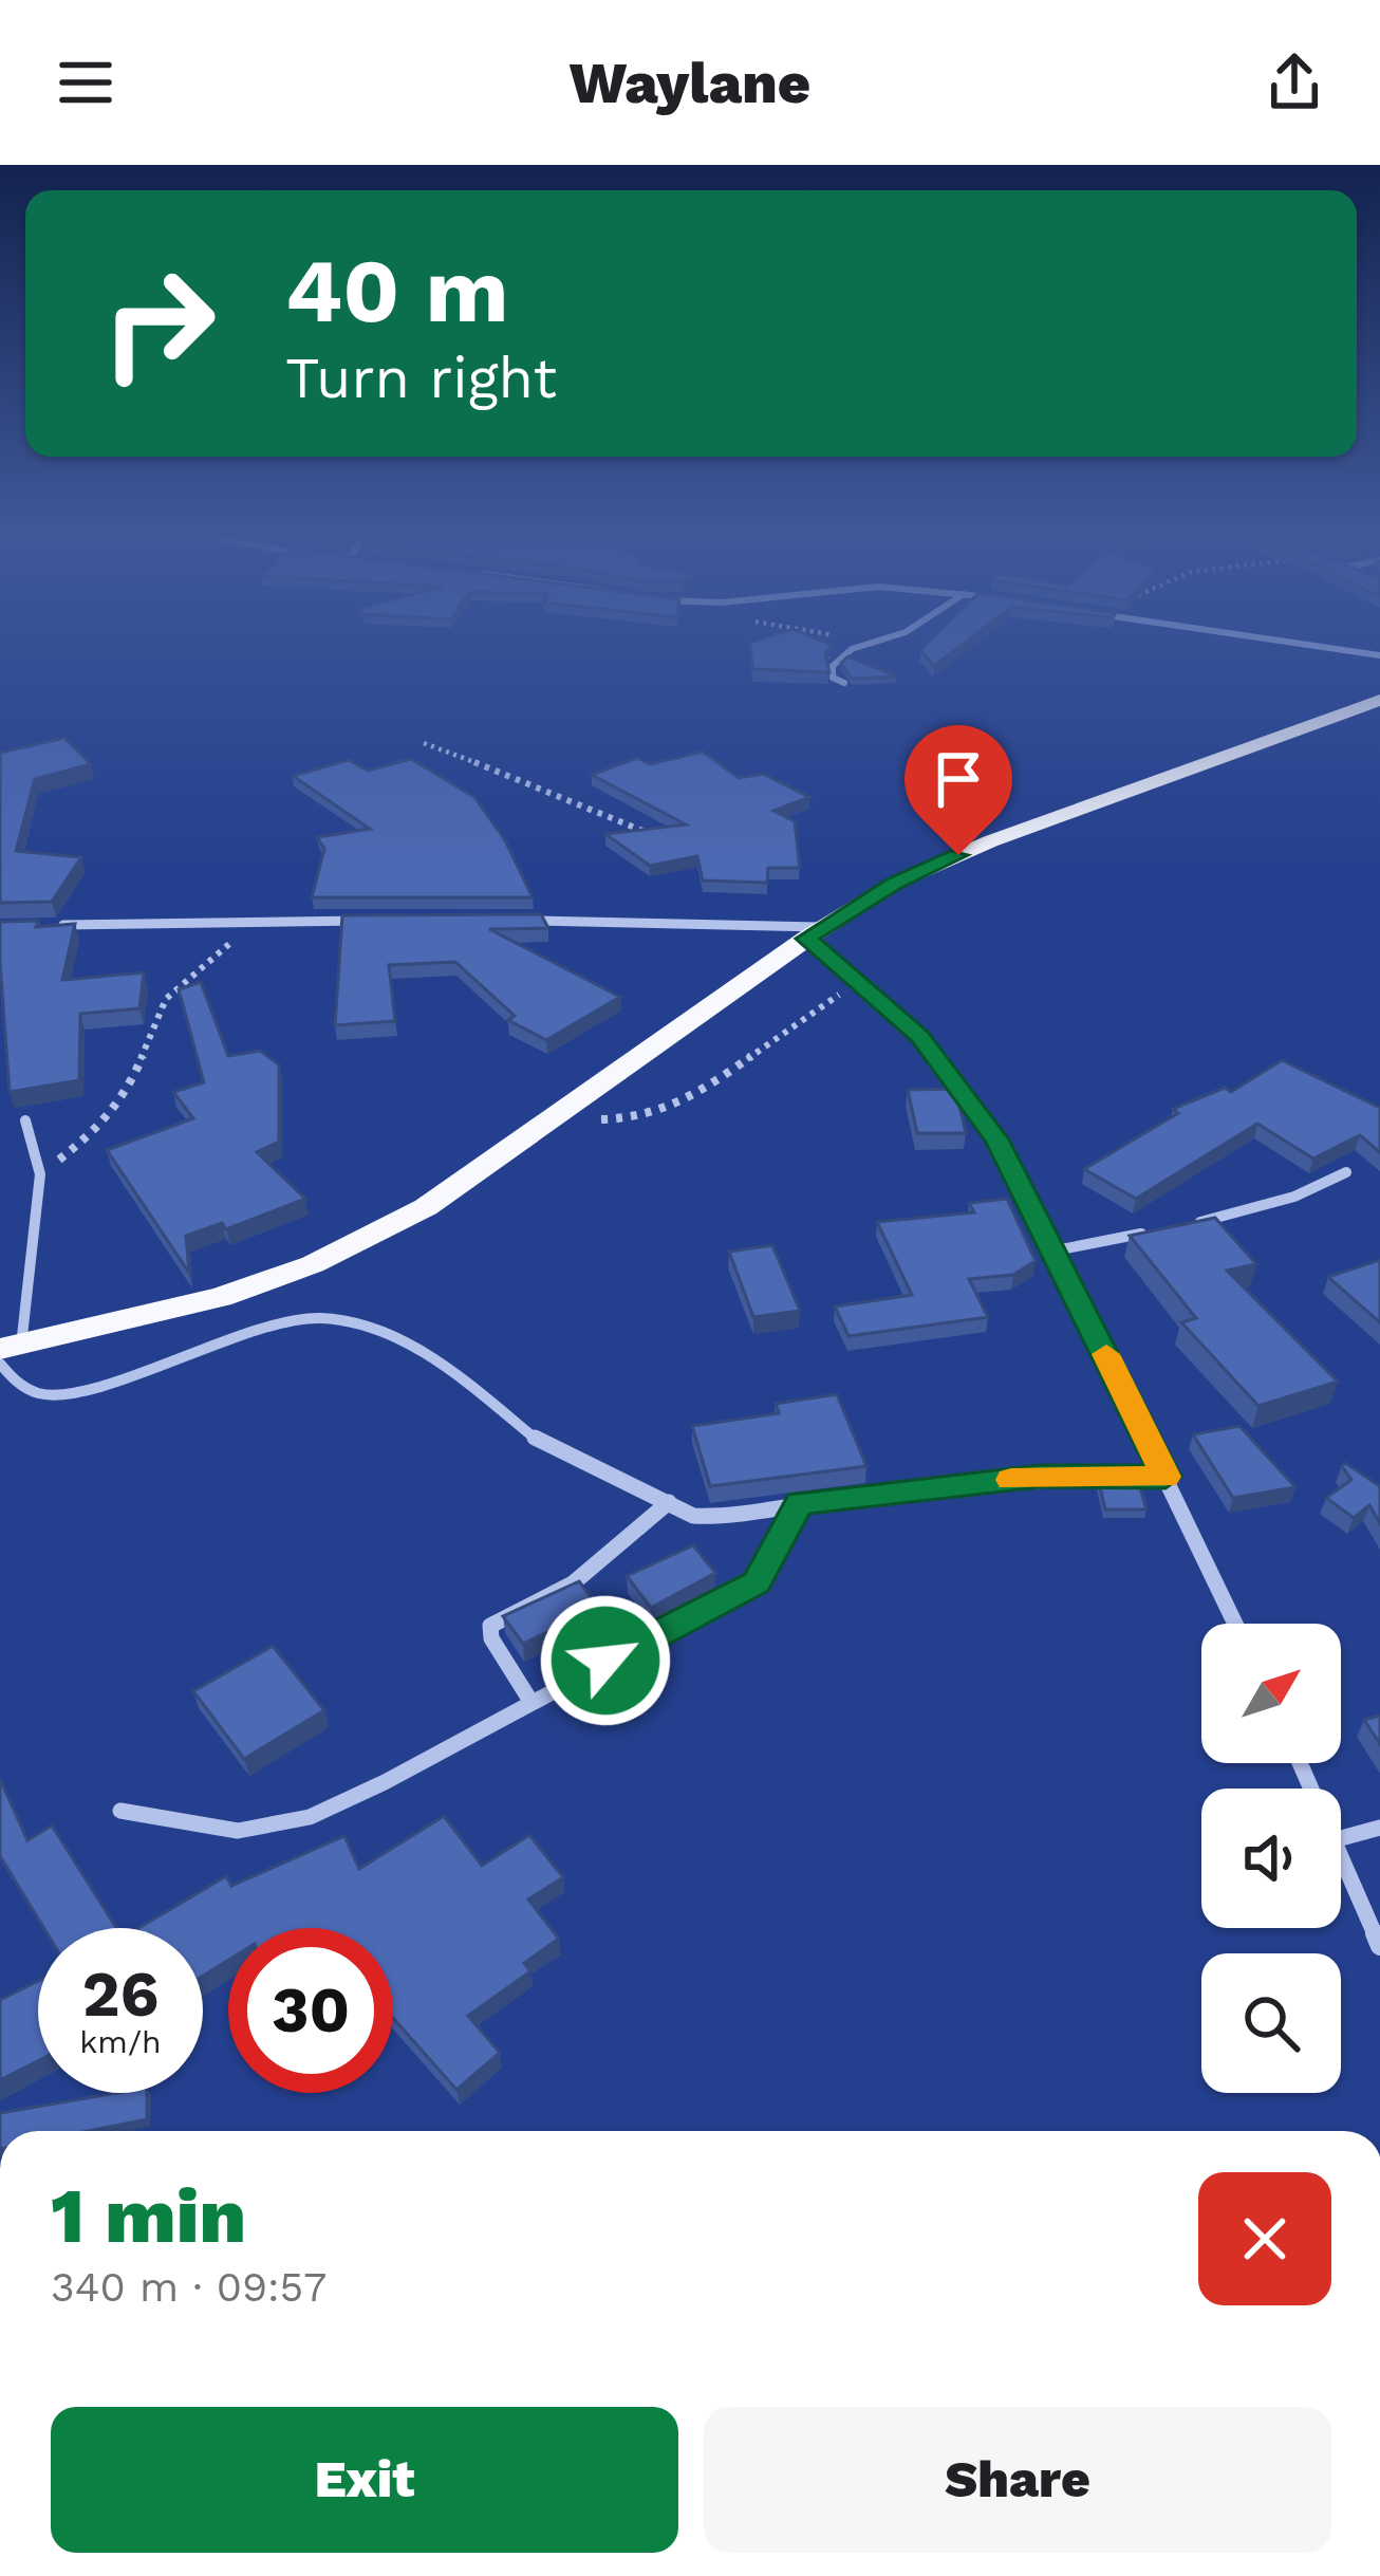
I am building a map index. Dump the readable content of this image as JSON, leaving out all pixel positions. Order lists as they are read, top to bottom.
{
  "north": "top right",
  "page": {
    "header": "Waylane",
    "turn": ["40 m", "Turn right"],
    "speed": "26 km/h",
    "limit": "30",
    "heading": ["1 min", "340 m · 09:57"],
    "buttons": ["Exit", "Share"]
  }
}
